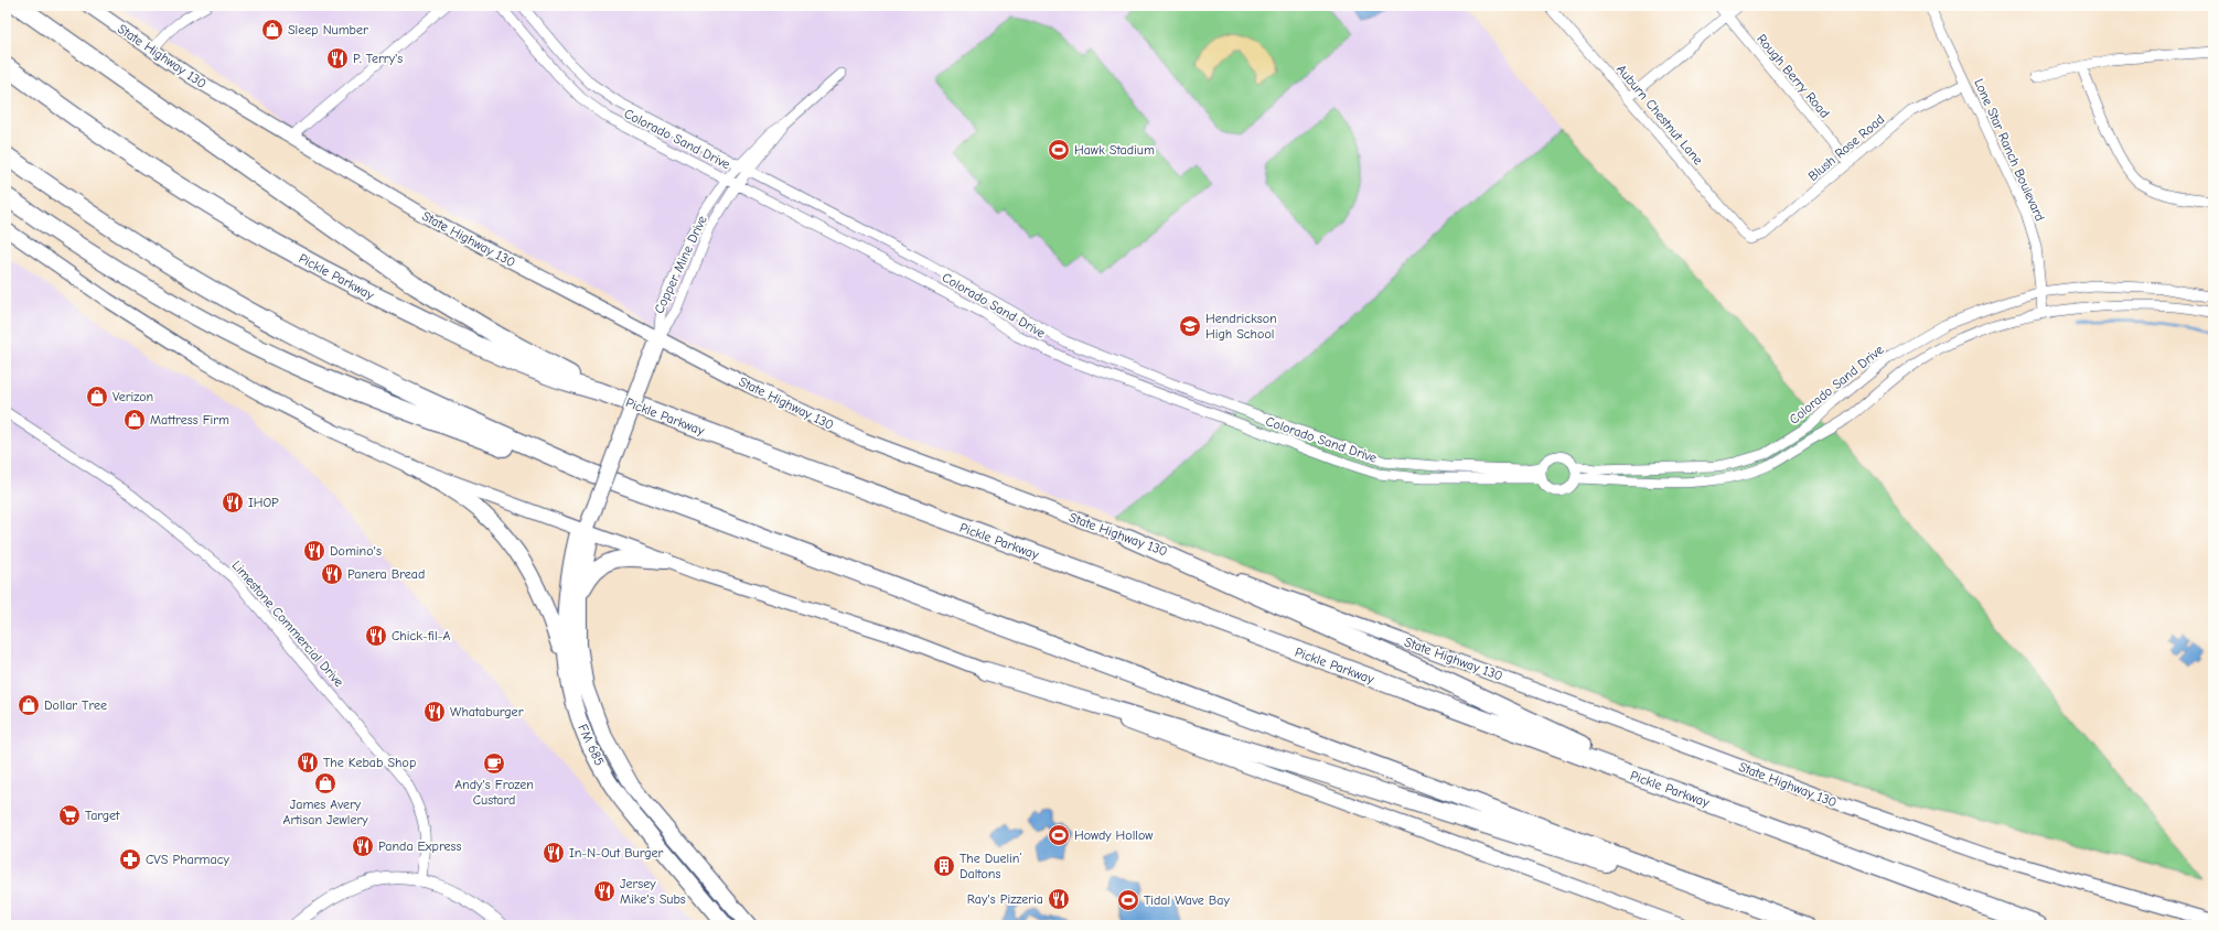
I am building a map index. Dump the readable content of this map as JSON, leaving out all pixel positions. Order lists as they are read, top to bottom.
{
  "streets": {
    "highway": ["Pickle Parkway"],
    "main road": ["State Highway 130", "FM 685"],
    "street": [
      "Rough Berry Road",
      "Auburn Chestnut Lane",
      "Colorado Sand Drive",
      "Blush Rose Road",
      "Lone Star Ranch Boulevard",
      "Copper Mine Drive",
      "Limestone Commercial Drive"
    ]
  },
  "crossings": [
    ["State Highway 130", "Copper Mine Drive"],
    ["State Highway 130", "FM 685"],
    ["Rough Berry Road", "Blush Rose Road"],
    ["Auburn Chestnut Lane", "Blush Rose Road"],
    ["Colorado Sand Drive", "Lone Star Ranch Boulevard"],
    ["Colorado Sand Drive", "Copper Mine Drive"],
    ["Blush Rose Road", "Lone Star Ranch Boulevard"],
    ["Copper Mine Drive", "FM 685"]
  ],
  "places": {
    "shop": [
      "Sleep Number",
      "Verizon",
      "Mattress Firm",
      "Dollar Tree",
      "James Avery Artisan Jewlery"
    ],
    "restaurant": [
      "P. Terry's",
      "IHOP",
      "Domino's",
      "Panera Bread",
      "Chick-fil-A",
      "Whataburger",
      "The Kebab Shop",
      "Panda Express",
      "In-N-Out Burger",
      "Jersey Mike's Subs",
      "Ray's Pizzeria"
    ],
    "sports": ["Hawk Stadium", "Howdy Hollow", "Tidal Wave Bay"],
    "school or university": ["Hendrickson High School"],
    "cafe": ["Andy's Frozen Custard"],
    "supermarket": ["Target"],
    "pharmacy": ["CVS Pharmacy"],
    "building": ["The Duelin’ Daltons"]
  }
}
